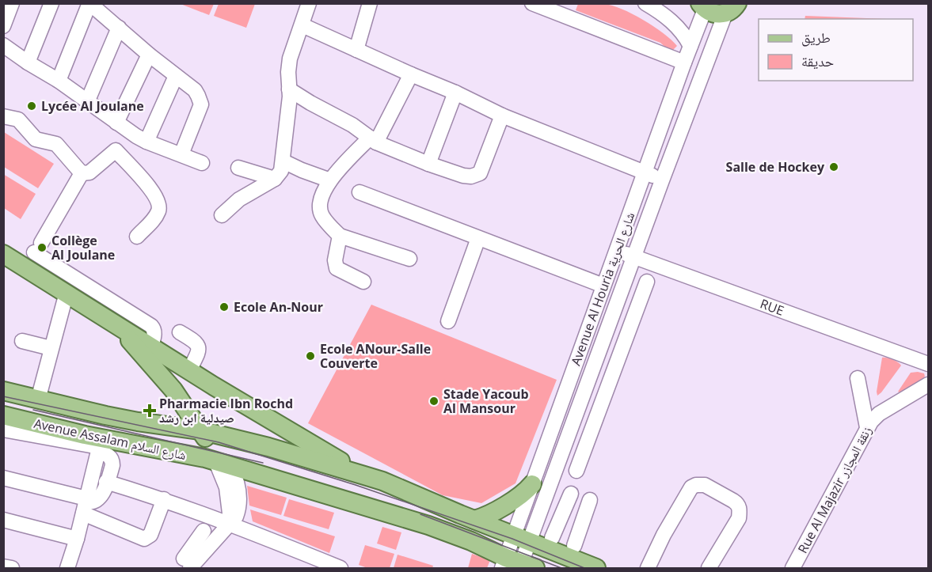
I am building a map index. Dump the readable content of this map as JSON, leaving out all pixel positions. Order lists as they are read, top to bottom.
{
  "streets": {
    "main road": ["Avenue Assalam شارع السلام"],
    "street": ["Avenue Al Houria شارع الحرية", "RUE", "Rue Al Majazir زنقة المجازر"]
  },
  "crossings": [
    ["Avenue Al Houria شارع الحرية", "RUE"],
    ["Avenue Al Houria شارع الحرية", "Avenue Assalam شارع السلام"]
  ],
  "places": {
    "other": [
      "Lycée Al Joulane",
      "Salle de Hockey",
      "Collège Al Joulane",
      "Ecole An-Nour",
      "Ecole ANour-Salle Couverte",
      "Stade Yacoub Al Mansour"
    ],
    "health": ["Pharmacie Ibn Rochd صيدلية ابن رشد"]
  },
  "legend": ["طريق", "حديقة"]
}
